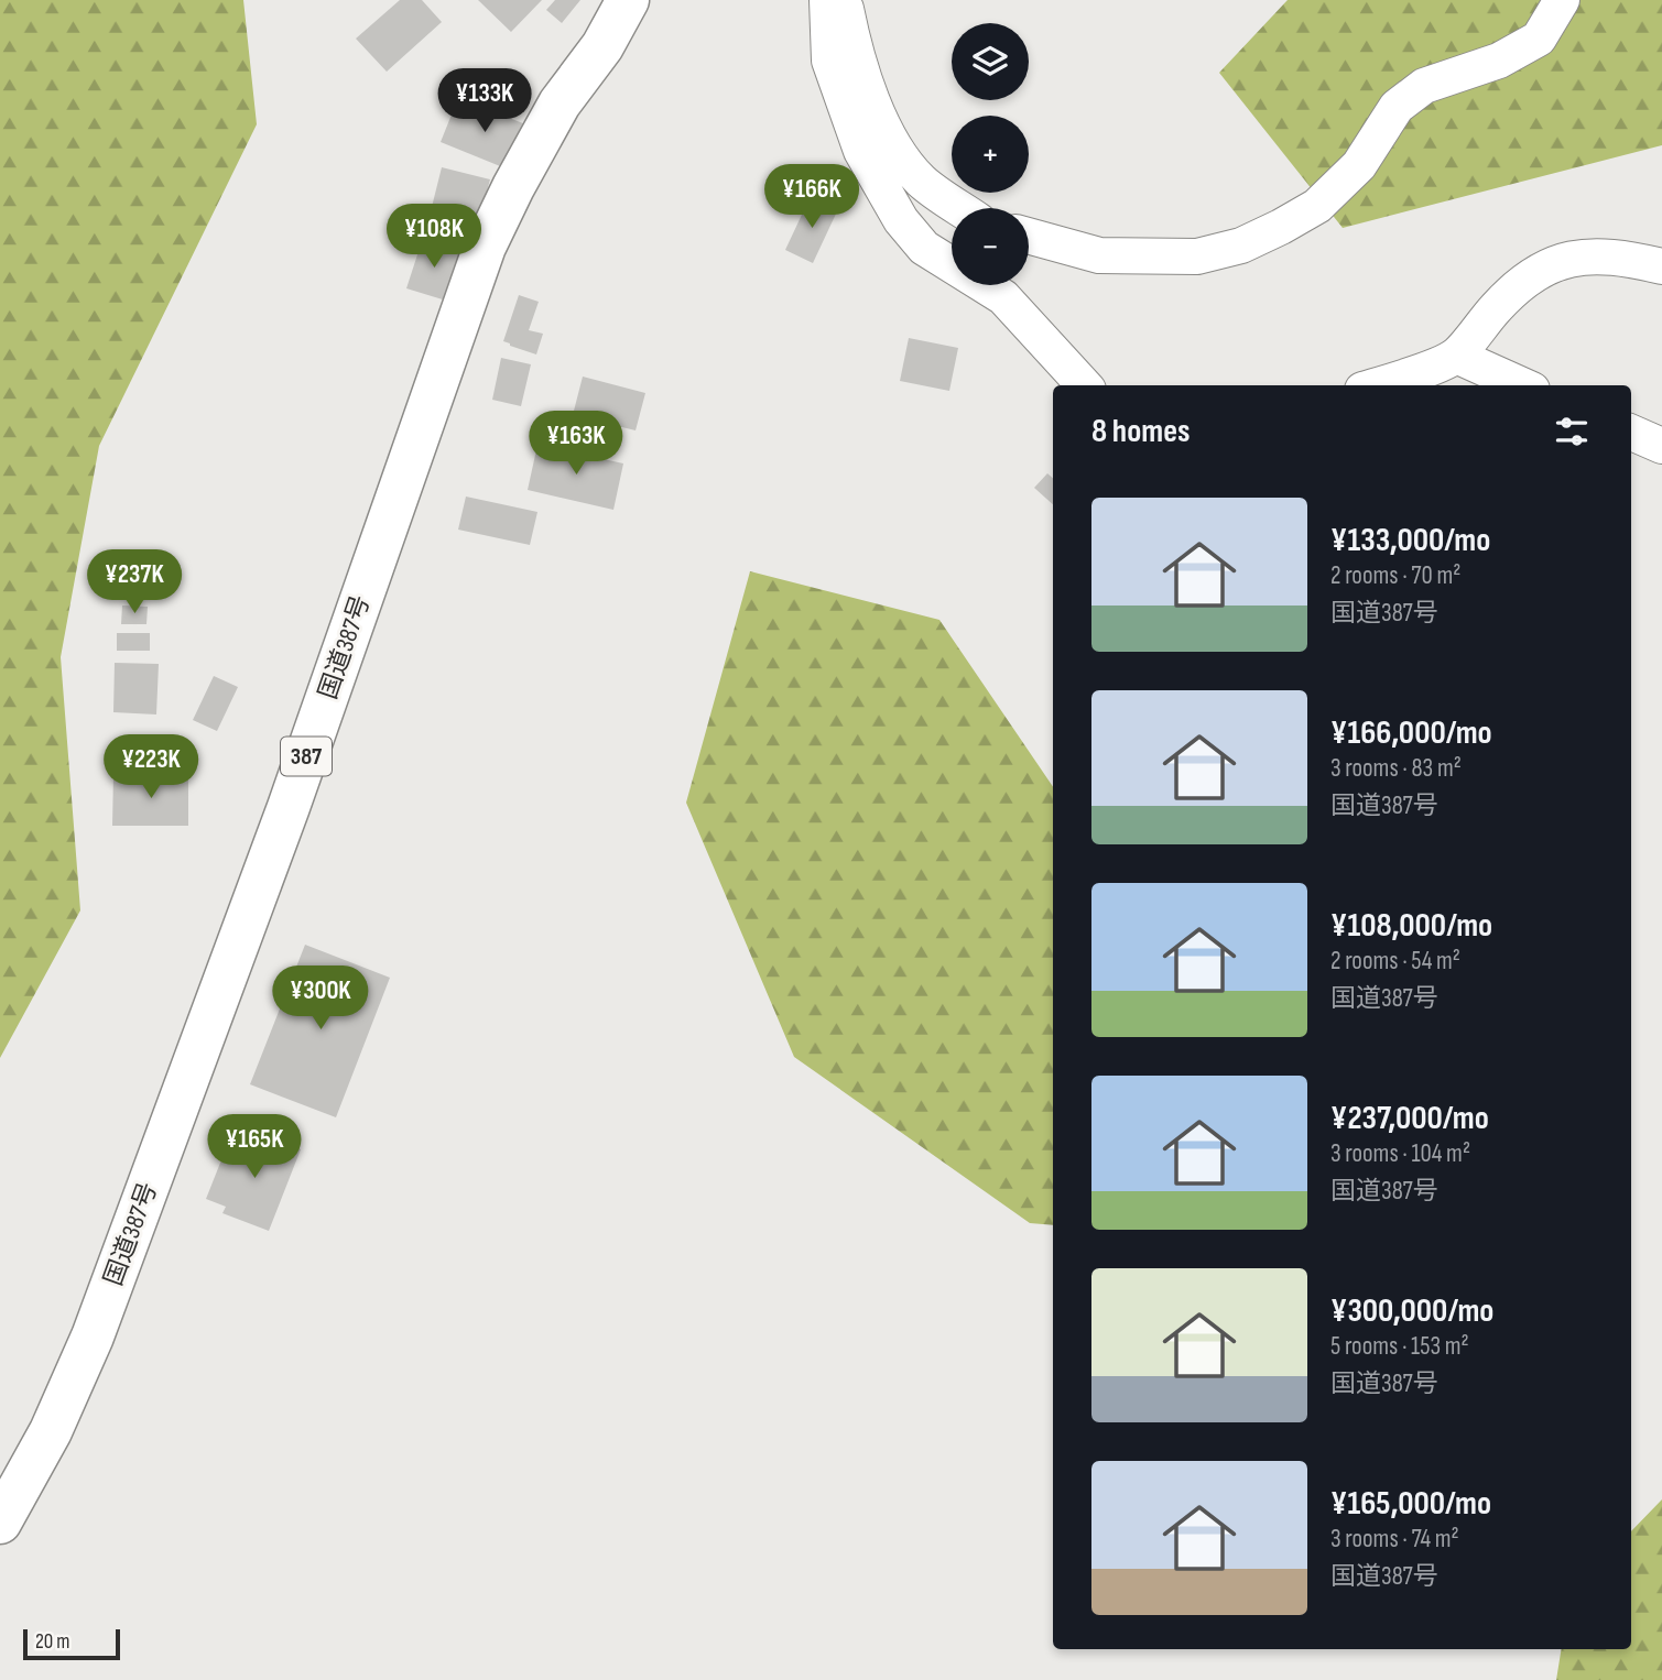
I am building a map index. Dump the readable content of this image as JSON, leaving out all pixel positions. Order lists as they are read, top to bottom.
{
  "streets": {
    "highway": ["国道387号", "387"]
  },
  "scale_bar": "20 m",
  "page": {
    "map_buttons": ["+", "−"],
    "price": [
      "¥133K",
      "¥166K",
      "¥108K",
      "¥163K",
      "¥237K",
      "¥223K",
      "¥300K",
      "¥165K"
    ],
    "heading": "8 homes",
    "list": [
      {
        "name": "¥133,000/mo",
        "note": "2 rooms · 70 m² · 国道387号"
      },
      {
        "name": "¥166,000/mo",
        "note": "3 rooms · 83 m² · 国道387号"
      },
      {
        "name": "¥108,000/mo",
        "note": "2 rooms · 54 m² · 国道387号"
      },
      {
        "name": "¥237,000/mo",
        "note": "3 rooms · 104 m² · 国道387号"
      },
      {
        "name": "¥300,000/mo",
        "note": "5 rooms · 153 m² · 国道387号"
      },
      {
        "name": "¥165,000/mo",
        "note": "3 rooms · 74 m² · 国道387号"
      }
    ],
    "scale": "20 m"
  }
}
